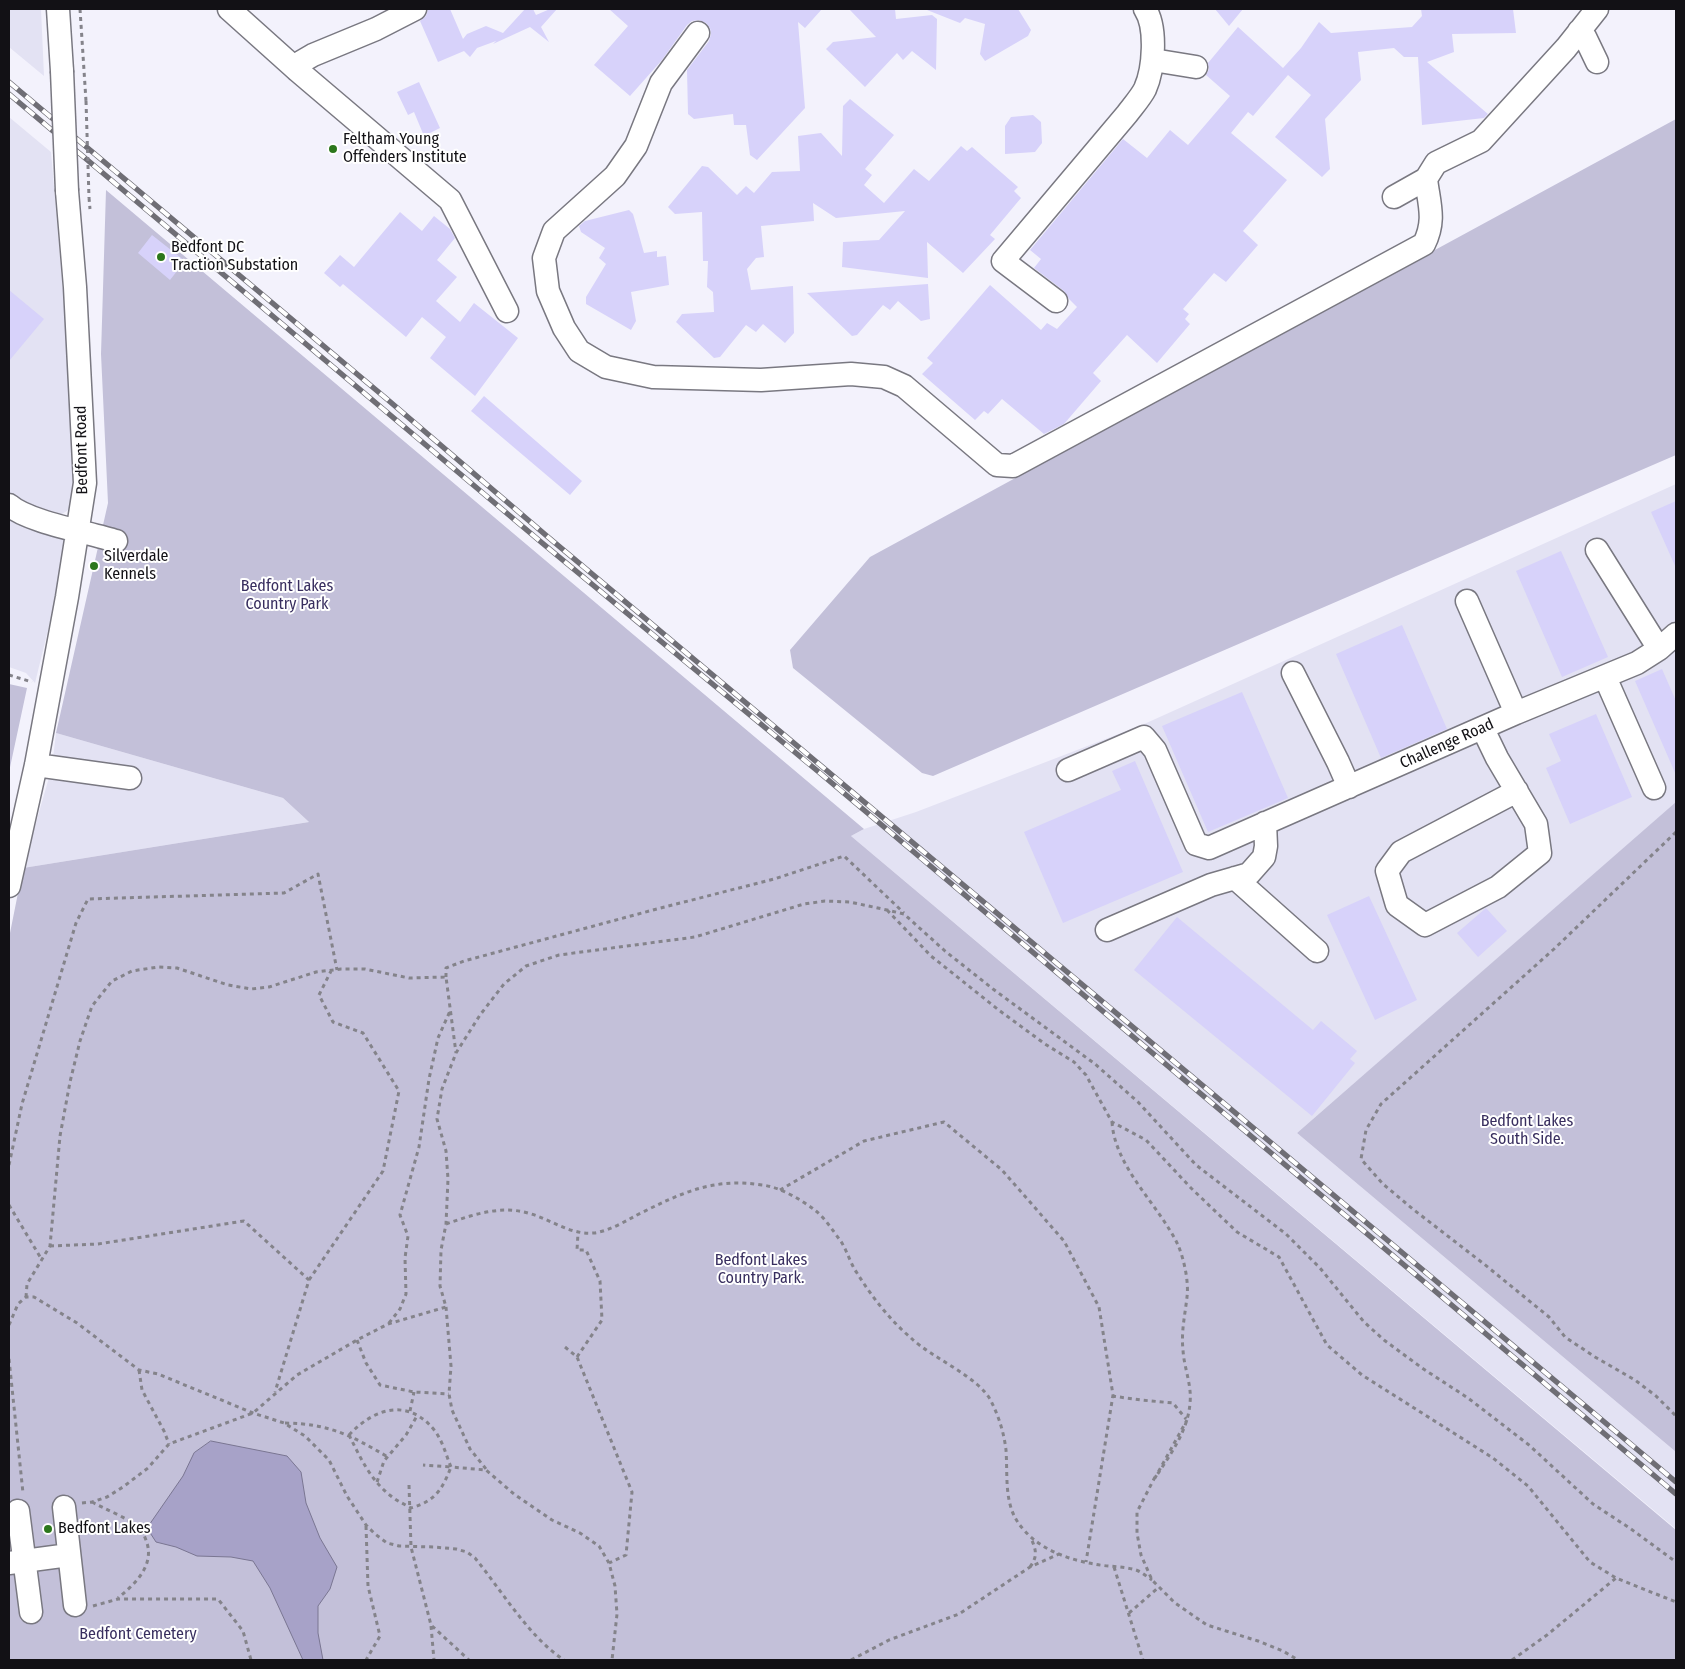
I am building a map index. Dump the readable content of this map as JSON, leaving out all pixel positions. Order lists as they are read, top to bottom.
{
  "streets": {
    "street": ["Bedfont Road", "Challenge Road"]
  },
  "parks": [
    "Bedfont Lakes Country Park",
    "Bedfont Lakes South Side.",
    "Bedfont Lakes Country Park.",
    "Bedfont Cemetery"
  ],
  "places": [
    "Feltham Young Offenders Institute",
    "Bedfont DC Traction Substation",
    "Silverdale Kennels",
    "Bedfont Lakes"
  ]
}
